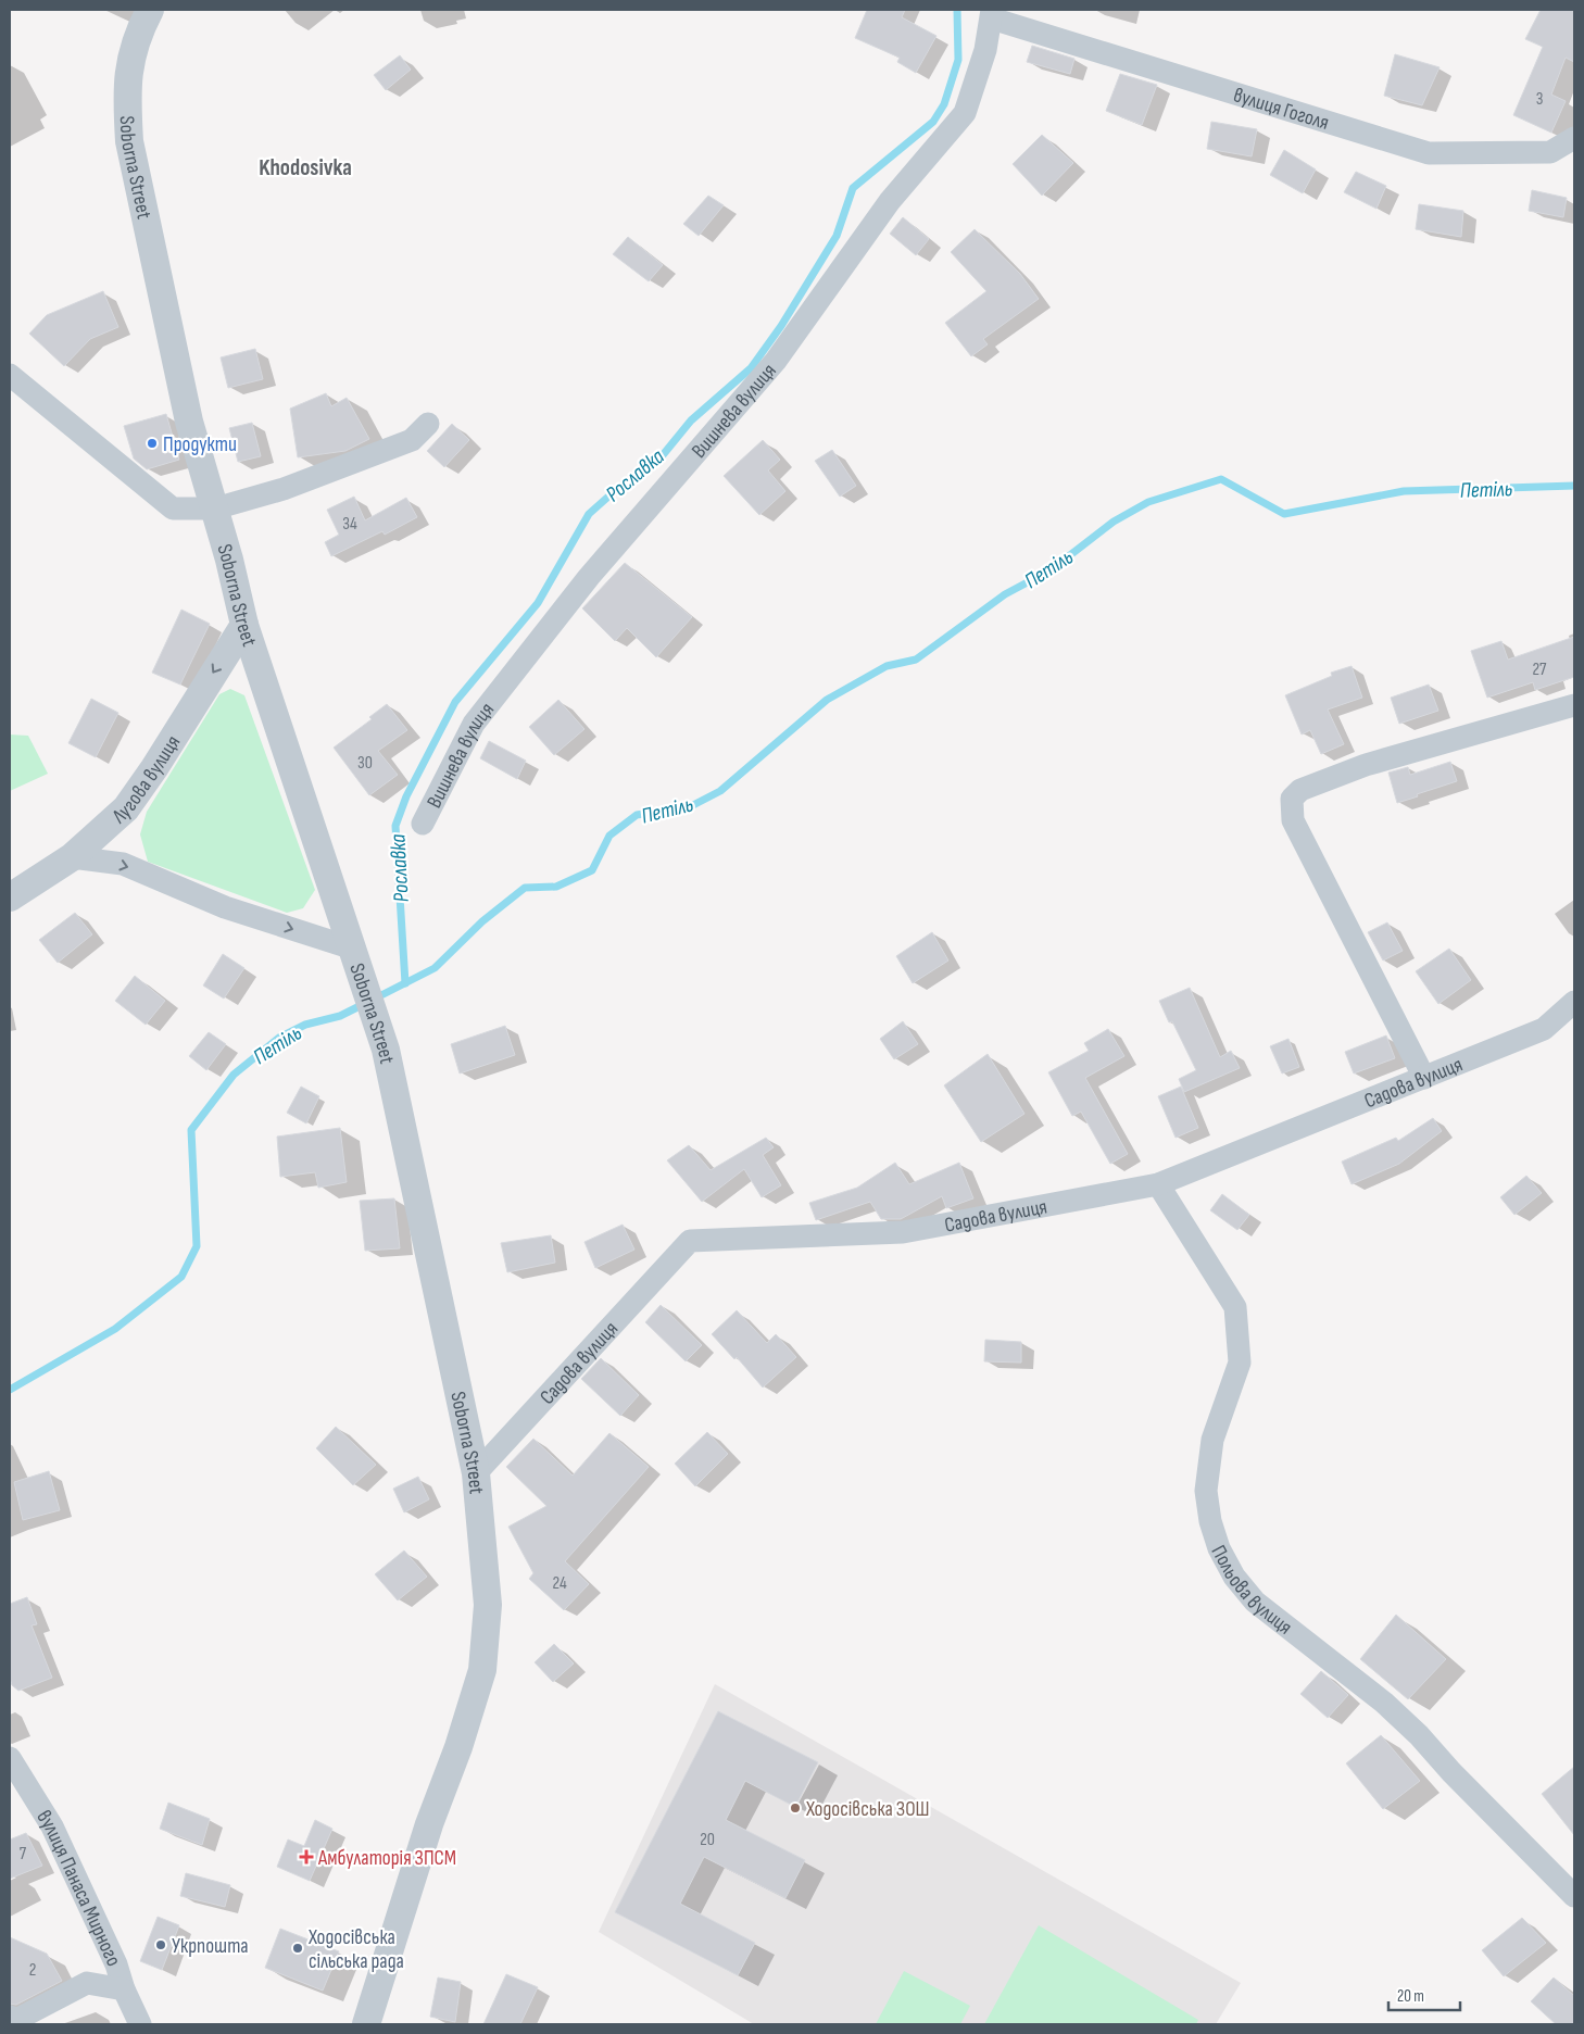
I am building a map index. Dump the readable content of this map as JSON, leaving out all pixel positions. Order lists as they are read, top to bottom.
{
  "streets": {
    "street": [
      "вулиця Гоголя",
      "Soborna Street",
      "Вишнева вулиця",
      "Лугова вулиця",
      "Садова вулиця",
      "Польова вулиця",
      "вулиця Панаса Мирного"
    ]
  },
  "crossings": [
    ["вулиця Гоголя", "Вишнева вулиця"],
    ["Soborna Street", "Лугова вулиця"],
    ["Soborna Street", "Садова вулиця"],
    ["Садова вулиця", "Польова вулиця"]
  ],
  "one_way": ["Лугова вулиця"],
  "districts": ["Khodosivka"],
  "water": ["Рославка", "Петіль"],
  "places": {
    "other": [
      "Продукти",
      "Ходосівська ЗОШ",
      "Укрпошта",
      "Ходосівська сільська рада"
    ],
    "health": ["Амбулаторія ЗПСМ"]
  },
  "house_numbers": [
    "3",
    "34",
    "27",
    "30",
    "24",
    "20",
    "7",
    "2"
  ],
  "scale_bar": "20 m"
}
